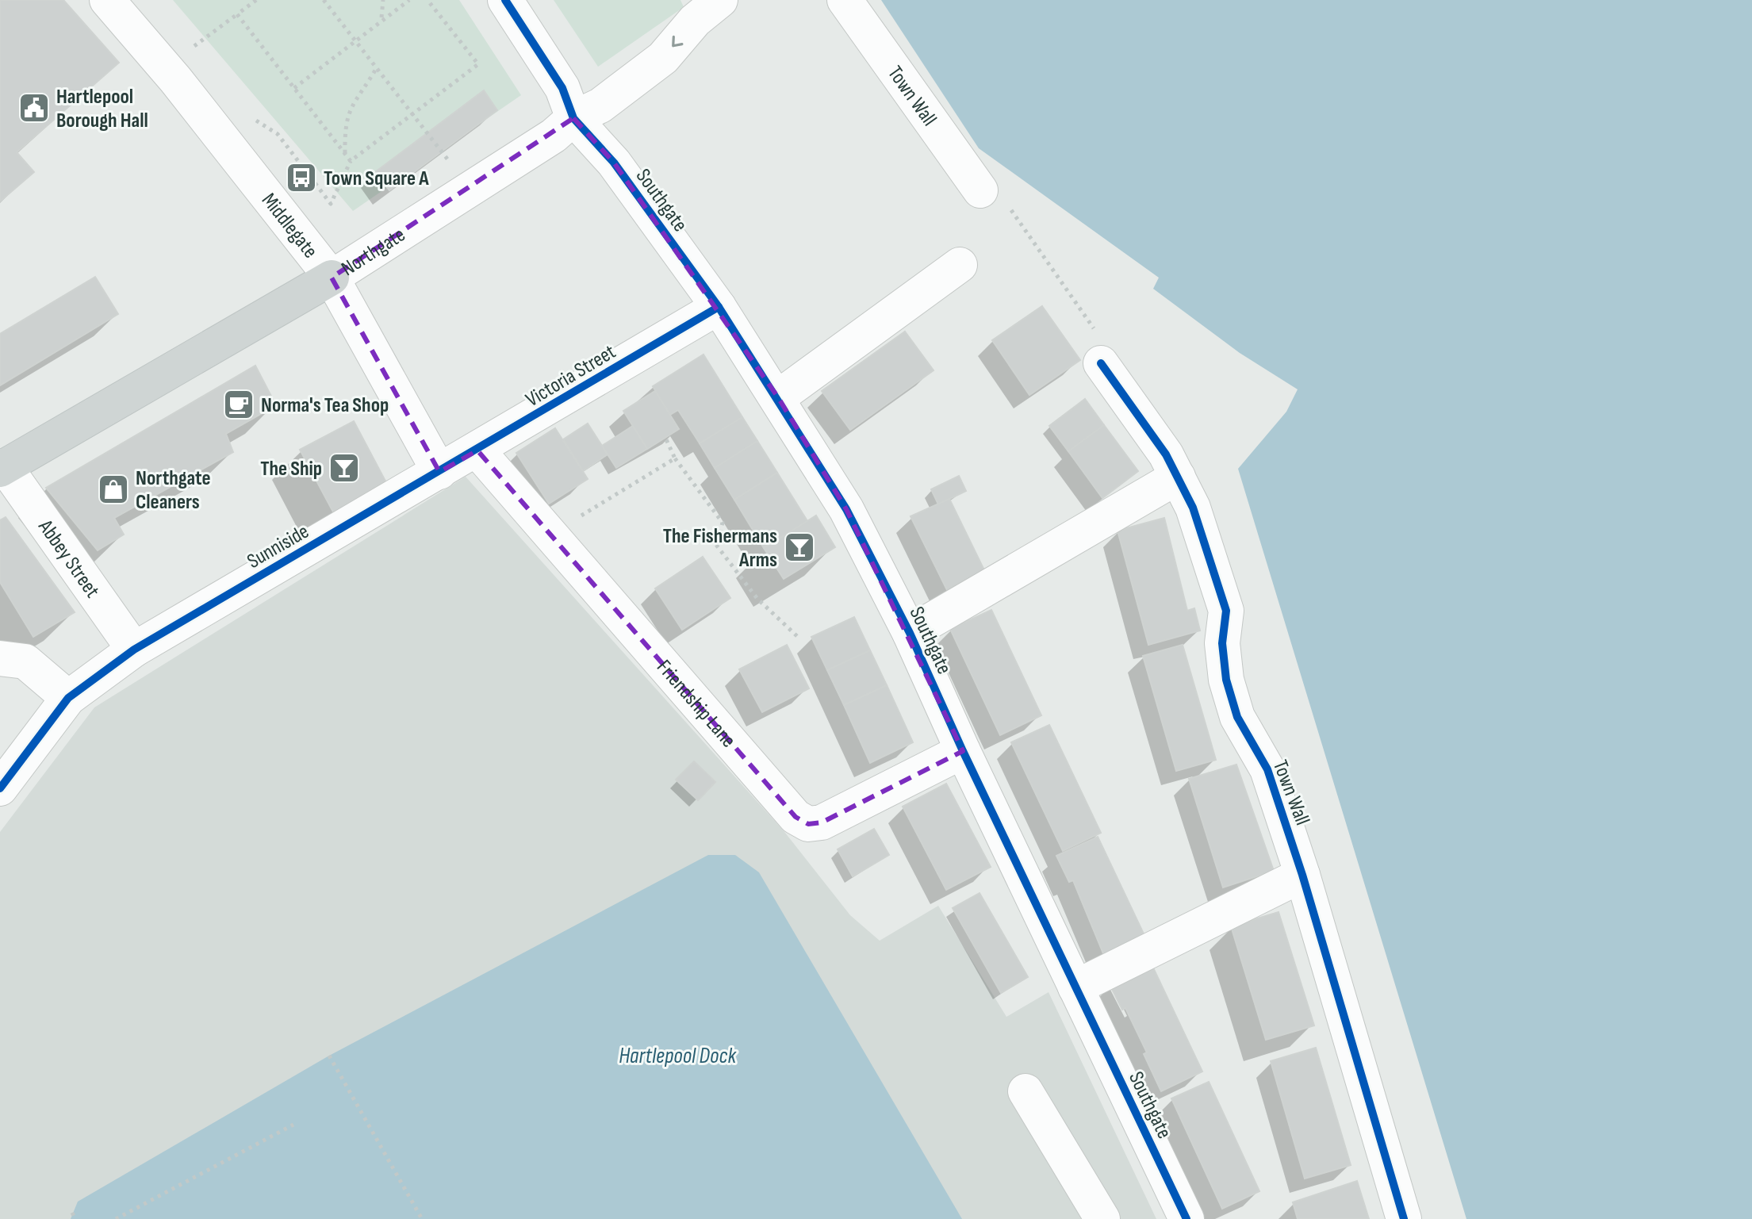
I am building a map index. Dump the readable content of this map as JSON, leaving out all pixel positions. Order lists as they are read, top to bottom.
{
  "streets": {
    "main road": ["Northgate"],
    "street": [
      "Town Wall",
      "Southgate",
      "Middlegate",
      "Victoria Street",
      "Sunniside",
      "Abbey Street",
      "Friendship Lane"
    ]
  },
  "crossings": [
    ["Southgate", "Northgate"],
    ["Southgate", "Victoria Street"],
    ["Southgate", "Friendship Lane"],
    ["Middlegate", "Northgate"],
    ["Middlegate", "Victoria Street"],
    ["Middlegate", "Sunniside"],
    ["Northgate", "Abbey Street"],
    ["Victoria Street", "Sunniside"],
    ["Victoria Street", "Friendship Lane"],
    ["Sunniside", "Abbey Street"]
  ],
  "water": ["Hartlepool Dock"],
  "places": {
    "public building": ["Hartlepool Borough Hall"],
    "bus stop": ["Town Square A"],
    "cafe": ["Norma's Tea Shop"],
    "bar": ["The Ship", "The Fishermans Arms"],
    "shop": ["Northgate Cleaners"]
  }
}
